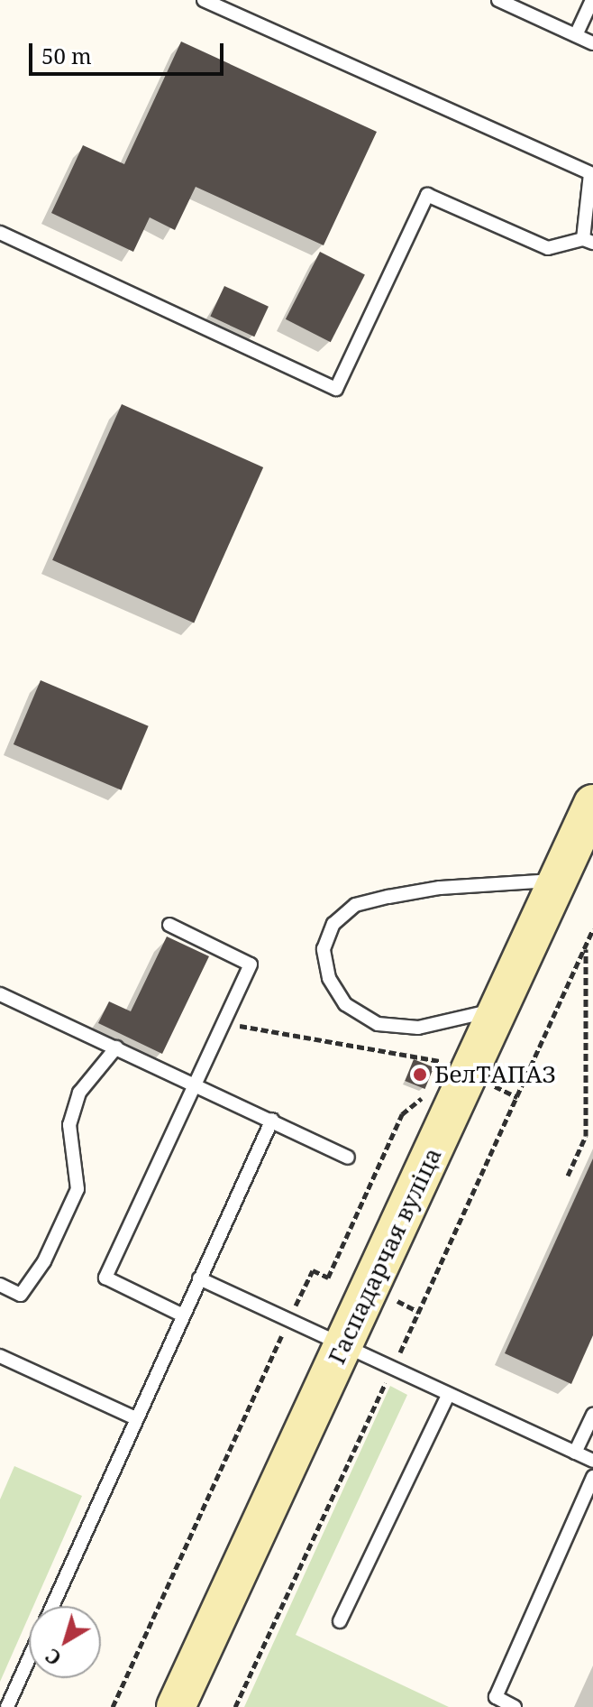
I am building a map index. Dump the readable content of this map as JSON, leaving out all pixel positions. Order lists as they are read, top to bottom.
{
  "streets": {
    "street": ["Гаспадарчая вуліца"]
  },
  "places": ["БелТАПАЗ"],
  "scale_bar": "50 m",
  "north": "bottom left"
}
